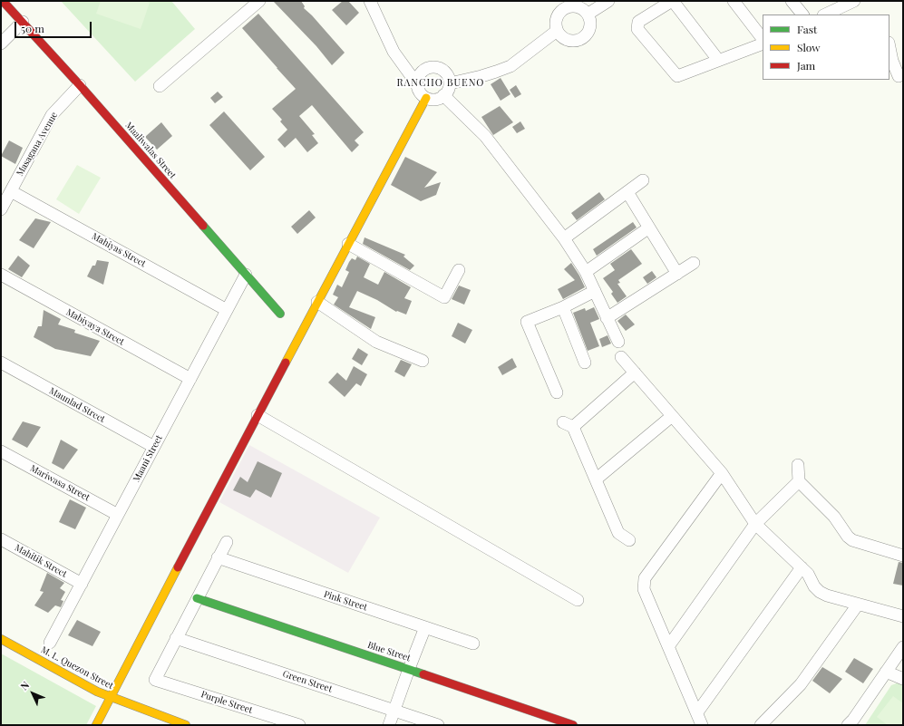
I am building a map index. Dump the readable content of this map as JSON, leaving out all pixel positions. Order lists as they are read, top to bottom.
{
  "streets": {
    "street": [
      "Masagana Avenue",
      "Maaliwalas Street",
      "Mahiyas Street",
      "Mabiyaya Street",
      "Maunlad Street",
      "Maani Street",
      "Mariwasa Street",
      "Mahitik Street",
      "Pink Street",
      "Blue Street",
      "M. L. Quezon Street",
      "Green Street",
      "Purple Street"
    ]
  },
  "crossings": [
    ["Masagana Avenue", "Maaliwalas Street"],
    ["Masagana Avenue", "Mahiyas Street"],
    ["Maaliwalas Street", "Maani Street"],
    ["Mahiyas Street", "Maani Street"],
    ["Mabiyaya Street", "Maani Street"],
    ["Maunlad Street", "Maani Street"],
    ["Maani Street", "Mariwasa Street"],
    ["Maani Street", "Mahitik Street"],
    ["Green Street", "Purple Street"]
  ],
  "districts": ["RANCHO BUENO"],
  "legend": ["Fast", "Slow", "Jam"],
  "scale_bar": "50 m",
  "north": "top left"
}
